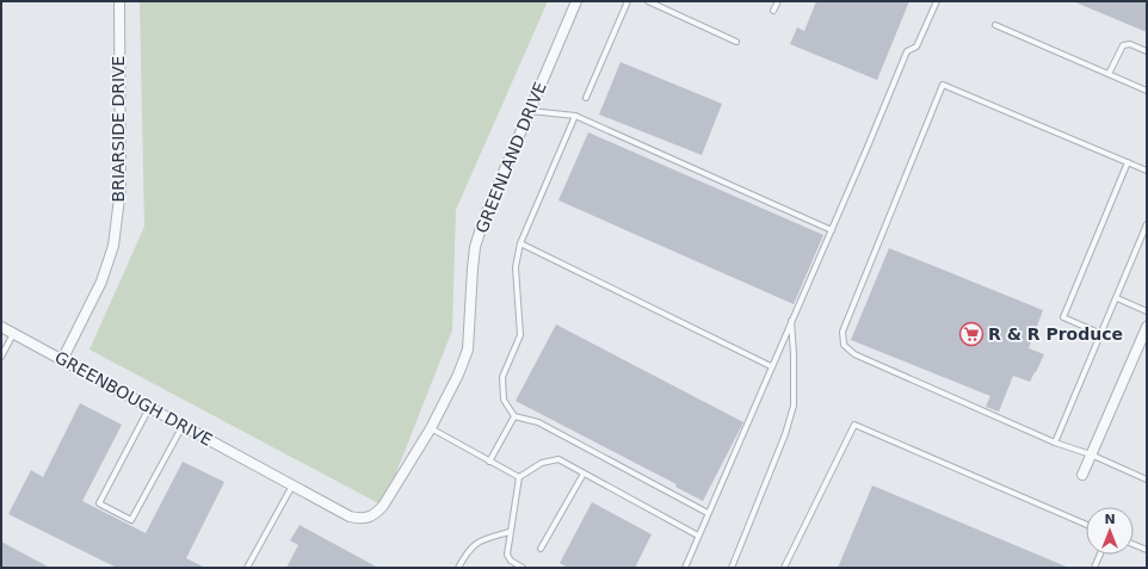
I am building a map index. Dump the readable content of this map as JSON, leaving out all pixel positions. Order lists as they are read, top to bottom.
{
  "streets": {
    "street": ["BRIARSIDE DRIVE", "GREENLAND DRIVE", "GREENBOUGH DRIVE"]
  },
  "crossings": [
    ["BRIARSIDE DRIVE", "GREENBOUGH DRIVE"],
    ["GREENLAND DRIVE", "GREENBOUGH DRIVE"]
  ],
  "places": {
    "supermarket": ["R & R Produce"]
  },
  "north": "top"
}
